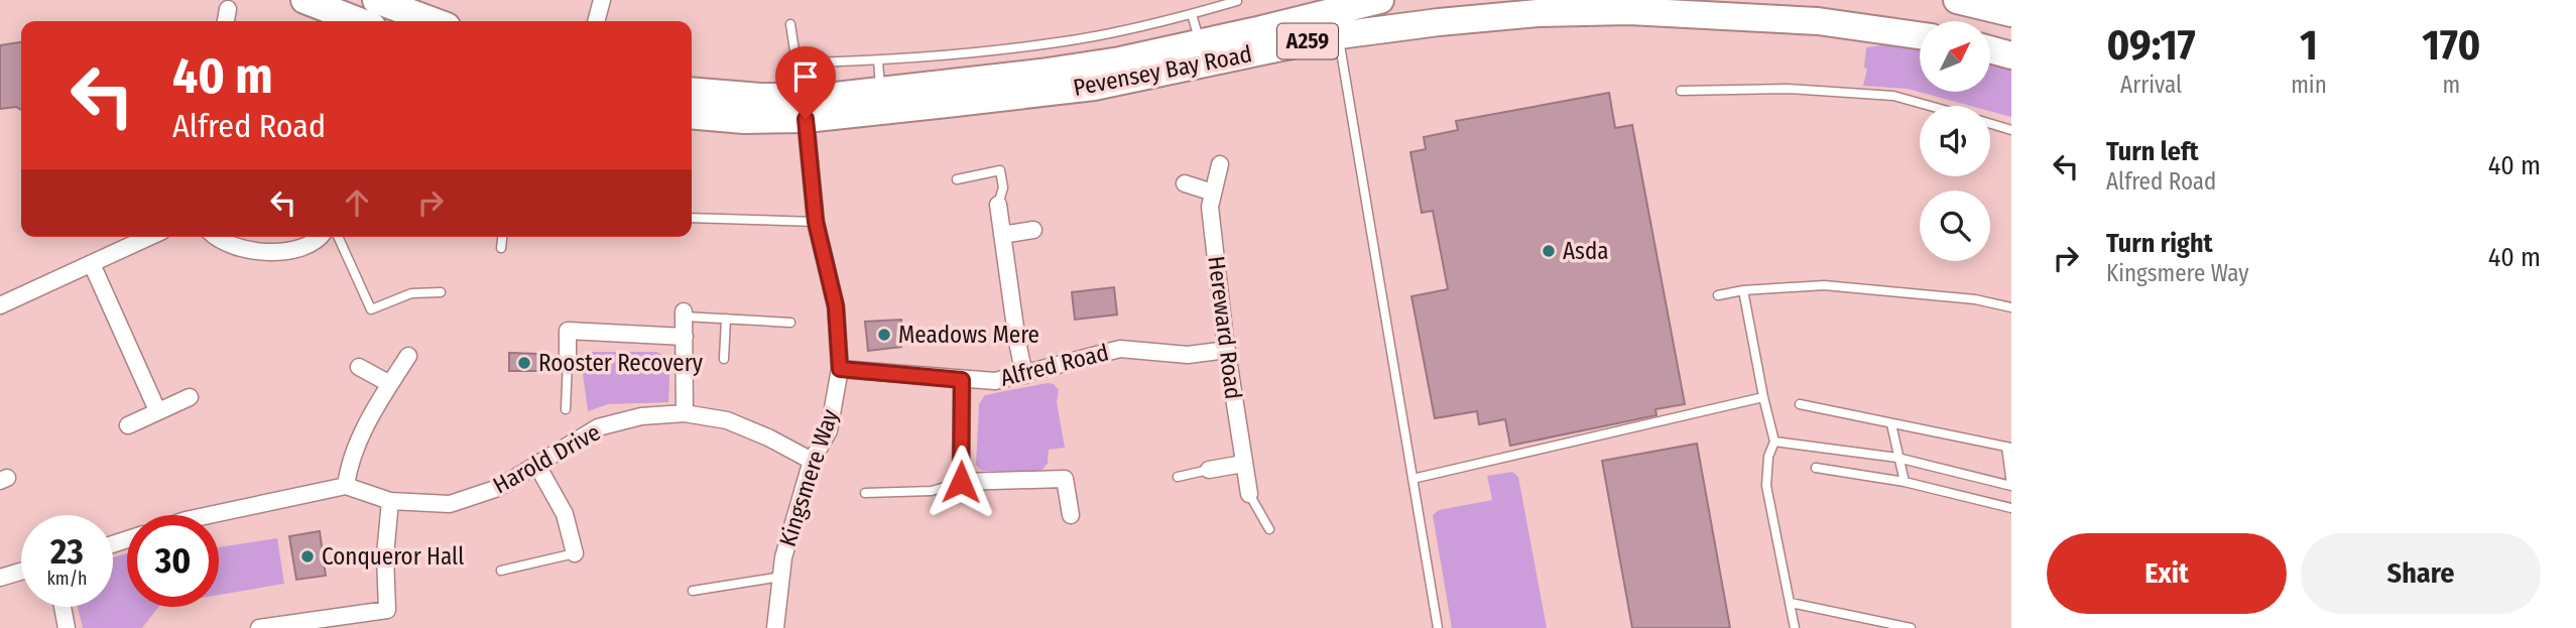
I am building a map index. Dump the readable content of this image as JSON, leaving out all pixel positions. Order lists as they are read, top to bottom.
{
  "streets": {
    "main road": ["A259", "Pevensey Bay Road"],
    "street": [
      "Hereward Road",
      "Alfred Road",
      "Harold Drive",
      "Kingsmere Way"
    ]
  },
  "crossings": [
    ["Pevensey Bay Road", "Kingsmere Way"],
    ["Hereward Road", "Alfred Road"],
    ["Alfred Road", "Kingsmere Way"],
    ["Harold Drive", "Kingsmere Way"]
  ],
  "places": [
    "Asda",
    "Meadows Mere",
    "Rooster Recovery",
    "Conqueror Hall"
  ],
  "north": "top right",
  "page": {
    "eta": [
      "09:17",
      "Arrival",
      "1",
      "min",
      "170",
      "m"
    ],
    "turn": ["40 m", "Alfred Road"],
    "list": [
      {
        "name": "Turn left",
        "note": "Alfred Road",
        "value": "40 m"
      },
      {
        "name": "Turn right",
        "note": "Kingsmere Way",
        "value": "40 m"
      }
    ],
    "speed": "23 km/h",
    "limit": "30",
    "buttons": ["Exit", "Share"]
  }
}
